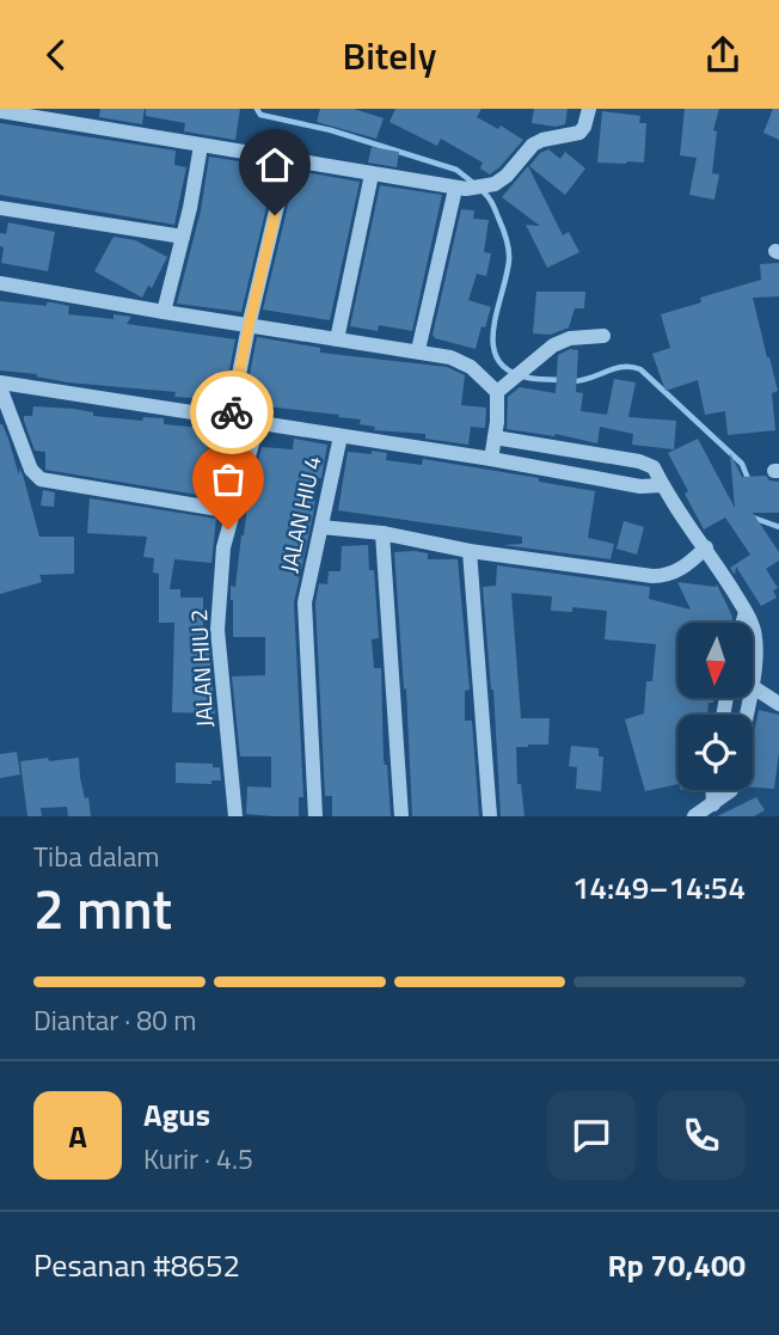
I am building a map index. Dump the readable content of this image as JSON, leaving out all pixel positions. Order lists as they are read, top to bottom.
{
  "streets": {
    "street": ["JALAN HIU 4", "JALAN HIU 2"]
  },
  "north": "bottom",
  "page": {
    "header": "Bitely",
    "heading": ["2 mnt", "Tiba dalam", "14:49–14:54"],
    "panel": [
      "Agus",
      "Kurir · 4.5",
      "Pesanan #8652",
      "Rp 70,400"
    ],
    "bar": "Diantar · 80 m",
    "round": "A"
  }
}
